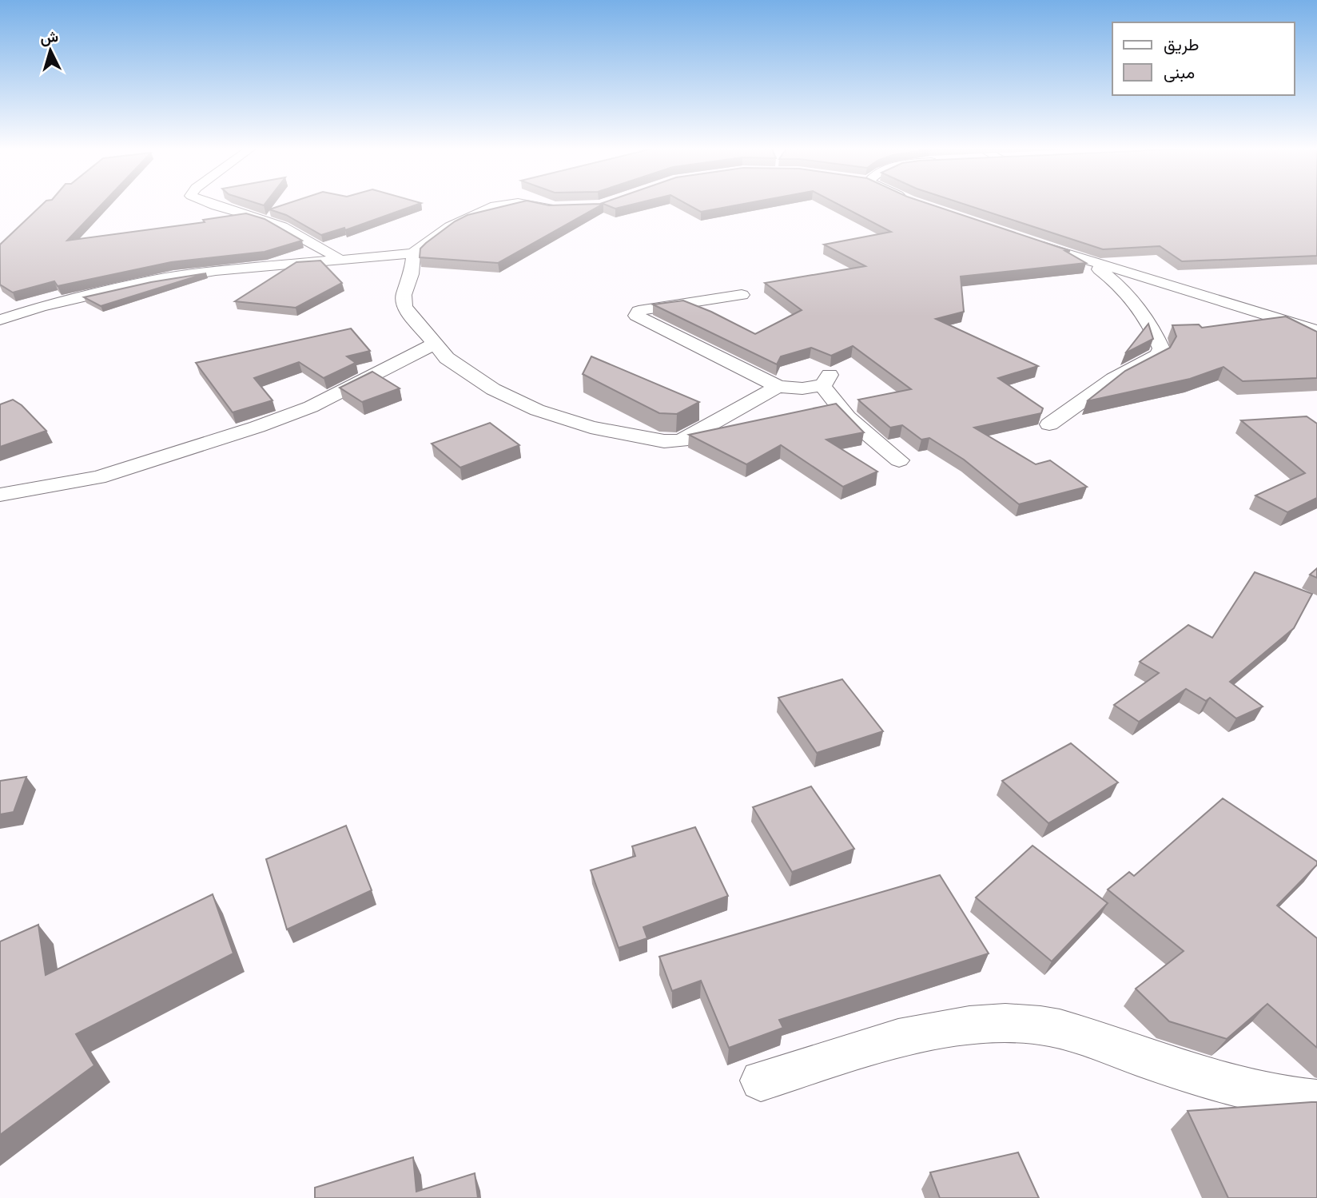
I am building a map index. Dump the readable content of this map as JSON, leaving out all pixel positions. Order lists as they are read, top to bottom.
{
  "legend": ["طريق", "مبنى"],
  "north": "top"
}
